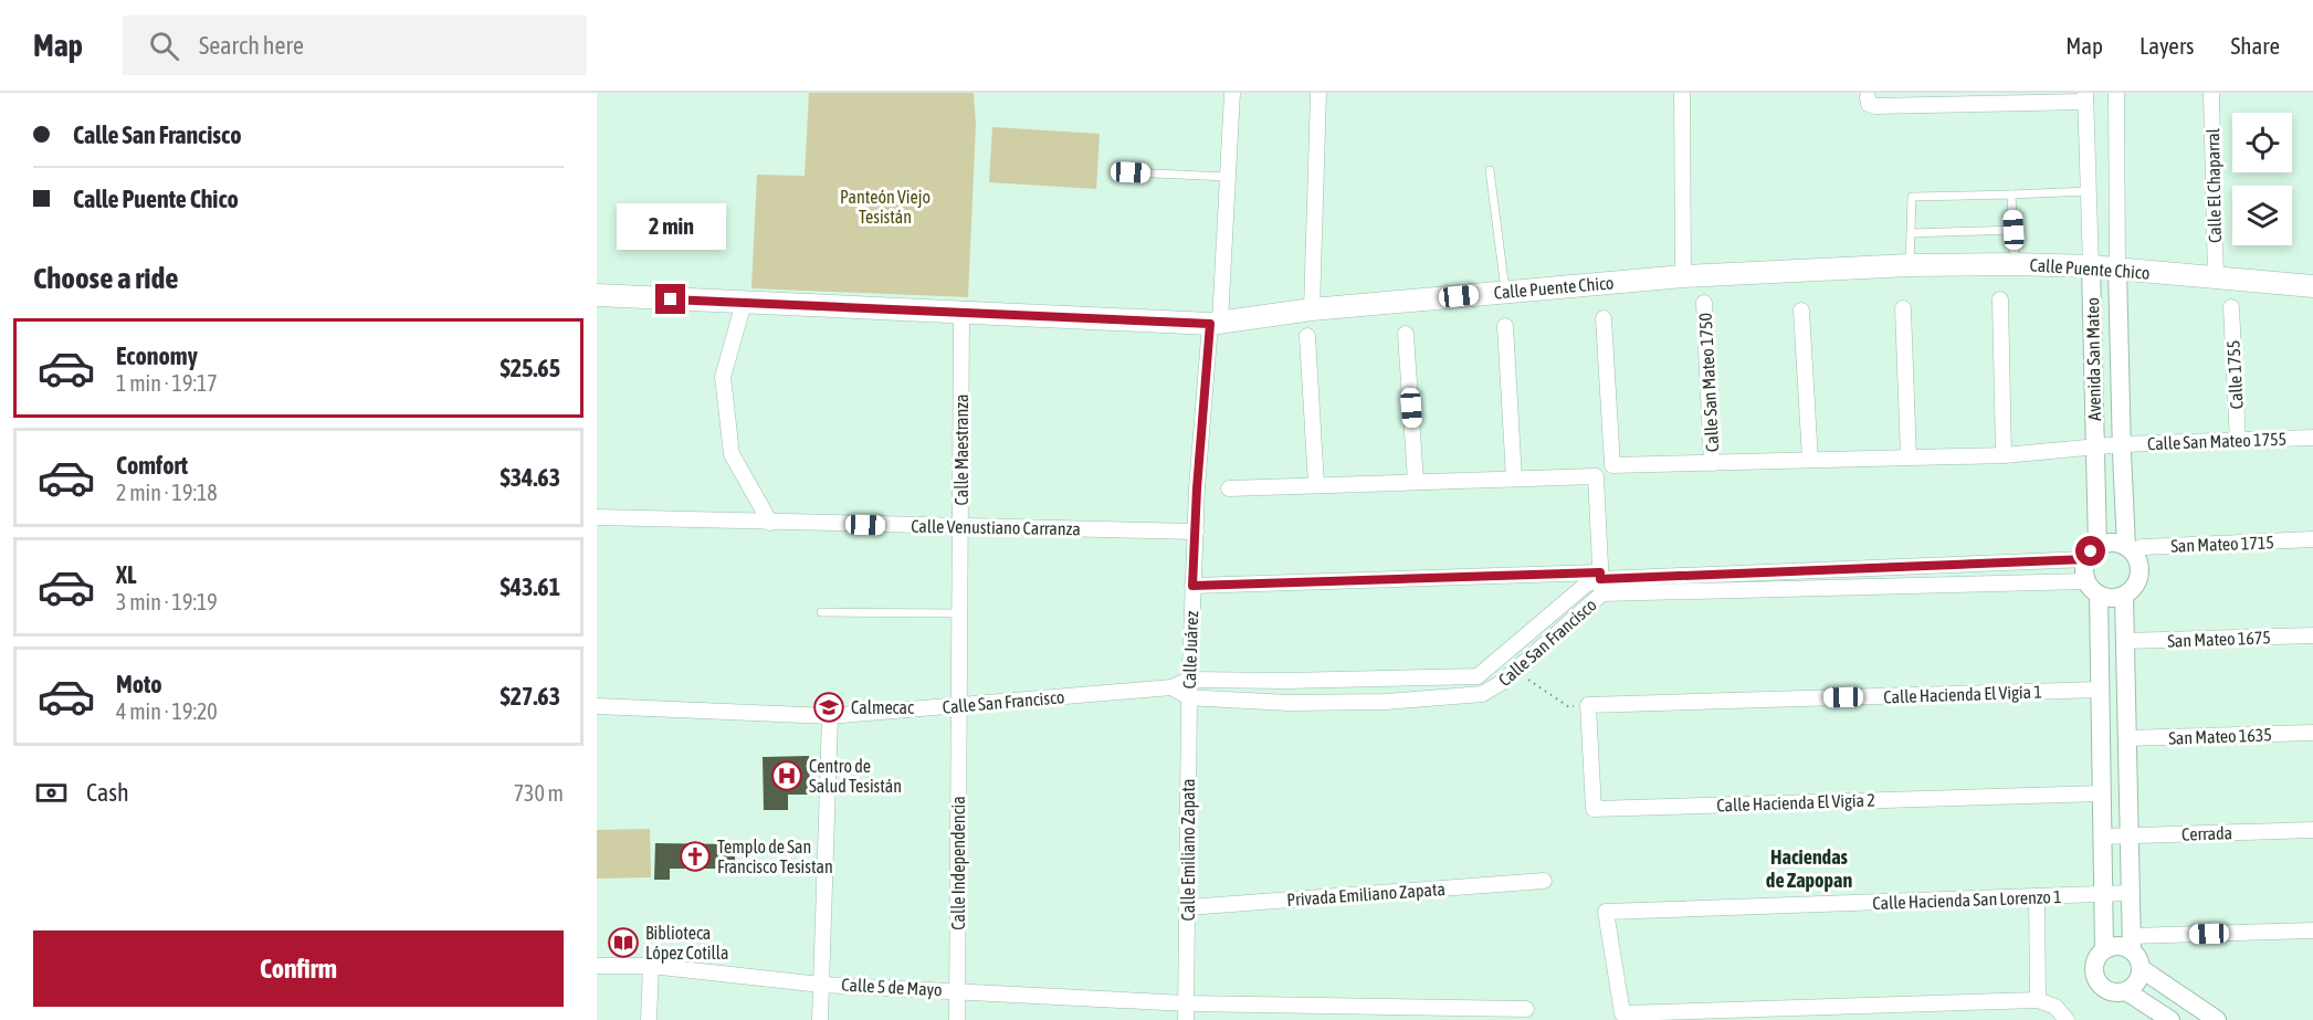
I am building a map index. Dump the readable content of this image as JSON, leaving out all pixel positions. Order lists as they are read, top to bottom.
{
  "streets": {
    "main road": ["Calle Puente Chico"],
    "street": [
      "Calle El Chaparral",
      "Avenida San Mateo",
      "Calle 1755",
      "Calle San Mateo 1750",
      "Calle San Mateo 1755",
      "Calle Maestranza",
      "Calle Venustiano Carranza",
      "San Mateo 1715",
      "San Mateo 1675",
      "Calle San Francisco",
      "Calle Juárez",
      "Calle Hacienda El Vigía 1",
      "San Mateo 1635",
      "Calle Hacienda El Vigía 2",
      "Cerrada",
      "Calle Emiliano Zapata",
      "Calle Independencia",
      "Privada Emiliano Zapata",
      "Calle Hacienda San Lorenzo 1",
      "Calle 5 de Mayo"
    ]
  },
  "crossings": [
    ["Calle El Chaparral", "Calle Puente Chico"],
    ["Calle Puente Chico", "Avenida San Mateo"],
    ["Calle Puente Chico", "Calle Maestranza"],
    ["Calle Puente Chico", "Calle Juárez"],
    ["Avenida San Mateo", "Calle San Mateo 1750"],
    ["Avenida San Mateo", "Calle San Mateo 1755"],
    ["Avenida San Mateo", "San Mateo 1715"],
    ["Avenida San Mateo", "Calle San Francisco"],
    ["Calle 1755", "Calle San Mateo 1755"],
    ["Calle San Mateo 1750", "Calle San Mateo 1755"],
    ["Calle Maestranza", "Calle Venustiano Carranza"],
    ["Calle Maestranza", "Calle San Francisco"],
    ["Calle Maestranza", "Calle Independencia"],
    ["Calle Venustiano Carranza", "Calle Juárez"],
    ["San Mateo 1715", "Calle San Francisco"],
    ["Calle San Francisco", "Calle Juárez"],
    ["Calle San Francisco", "Calle Emiliano Zapata"],
    ["Calle San Francisco", "Calle Independencia"],
    ["Calle Juárez", "Calle Emiliano Zapata"],
    ["Calle Hacienda El Vigía 1", "Calle Hacienda El Vigía 2"],
    ["Calle Emiliano Zapata", "Privada Emiliano Zapata"],
    ["Calle Emiliano Zapata", "Calle 5 de Mayo"],
    ["Calle Independencia", "Calle 5 de Mayo"]
  ],
  "districts": ["Haciendas de Zapopan"],
  "parks": ["Panteón Viejo Tesistán"],
  "places": {
    "school or university": ["Calmecac"],
    "hospital": ["Centro de Salud Tesistán"],
    "church": ["Templo de San Francisco Tesistan"],
    "library": ["Biblioteca López Cotilla"]
  },
  "page": {
    "header": "Map",
    "search": "Search here",
    "nav": ["Map", "Layers", "Share"],
    "banner": ["Calle San Francisco", "Calle Puente Chico"],
    "bubble": "2 min",
    "heading": "Choose a ride",
    "list": [
      {
        "name": "Economy",
        "note": "1 min · 19:17",
        "value": "$25.65"
      },
      {
        "name": "Comfort",
        "note": "2 min · 19:18",
        "value": "$34.63"
      },
      {
        "name": "XL",
        "note": "3 min · 19:19",
        "value": "$43.61"
      },
      {
        "name": "Moto",
        "note": "4 min · 19:20",
        "value": "$27.63"
      }
    ],
    "pay": ["Cash", "730 m"],
    "buttons": "Confirm"
  }
}
